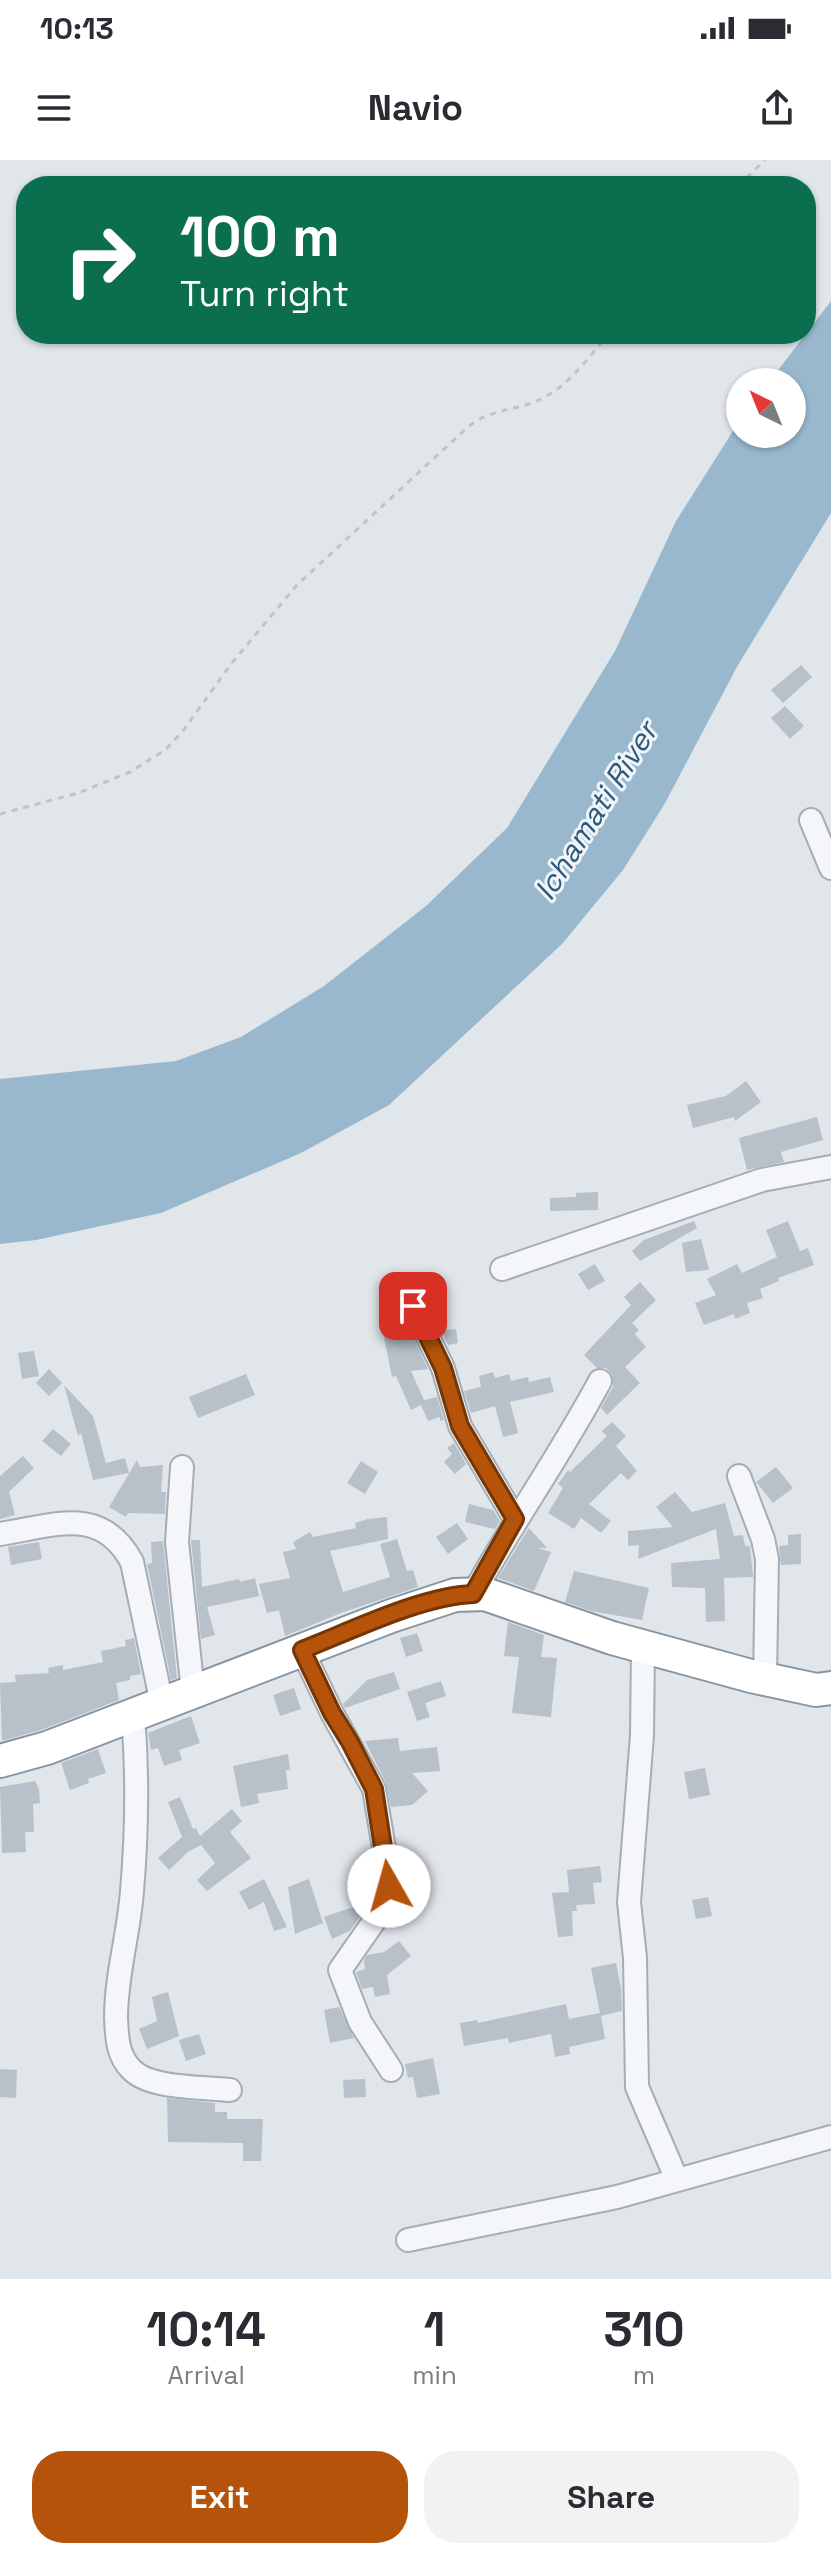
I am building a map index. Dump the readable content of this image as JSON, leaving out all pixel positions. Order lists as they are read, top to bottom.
{
  "water": ["Ichamati River"],
  "north": "top left",
  "page": {
    "status": "10:13",
    "header": "Navio",
    "turn": ["100 m", "Turn right"],
    "eta": [
      "10:14",
      "Arrival",
      "1",
      "min",
      "310",
      "m"
    ],
    "buttons": ["Exit", "Share"]
  }
}
